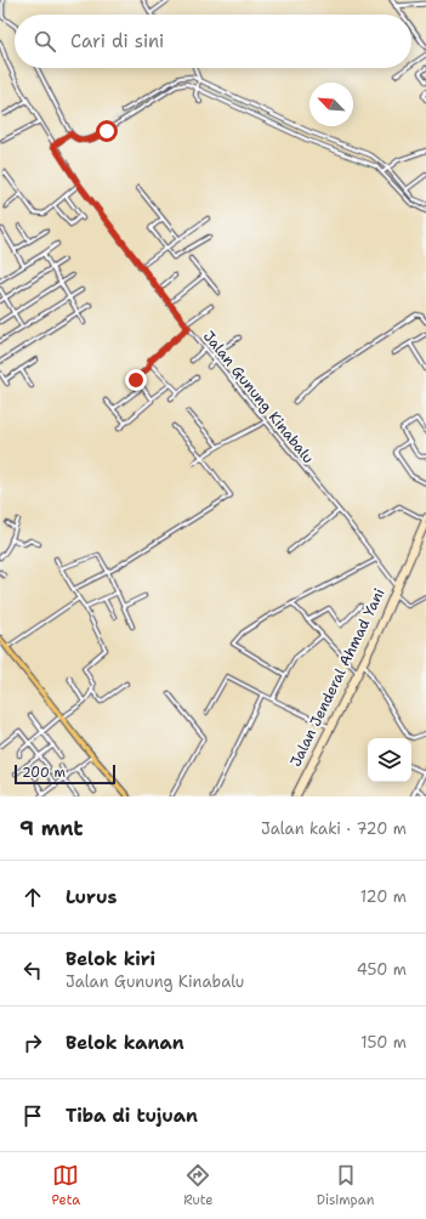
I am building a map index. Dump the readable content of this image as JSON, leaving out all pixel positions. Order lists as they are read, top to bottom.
{
  "streets": {
    "main road": ["Jalan Jenderal Ahmad Yani"],
    "street": ["Jalan Gunung Kinabalu"]
  },
  "crossings": [
    ["Jalan Gunung Kinabalu", "Jalan Jenderal Ahmad Yani"]
  ],
  "scale_bar": "200 m",
  "north": "top left",
  "page": {
    "search": "Cari di sini",
    "scale": "200 m",
    "heading": ["9 mnt", "Jalan kaki · 720 m"],
    "list": [
      ["Lurus", "120 m"],
      ["Belok kiri", "Jalan Gunung Kinabalu", "450 m"],
      ["Belok kanan", "150 m"],
      "Tiba di tujuan"
    ],
    "nav": ["Peta", "Rute", "Disimpan"]
  }
}
